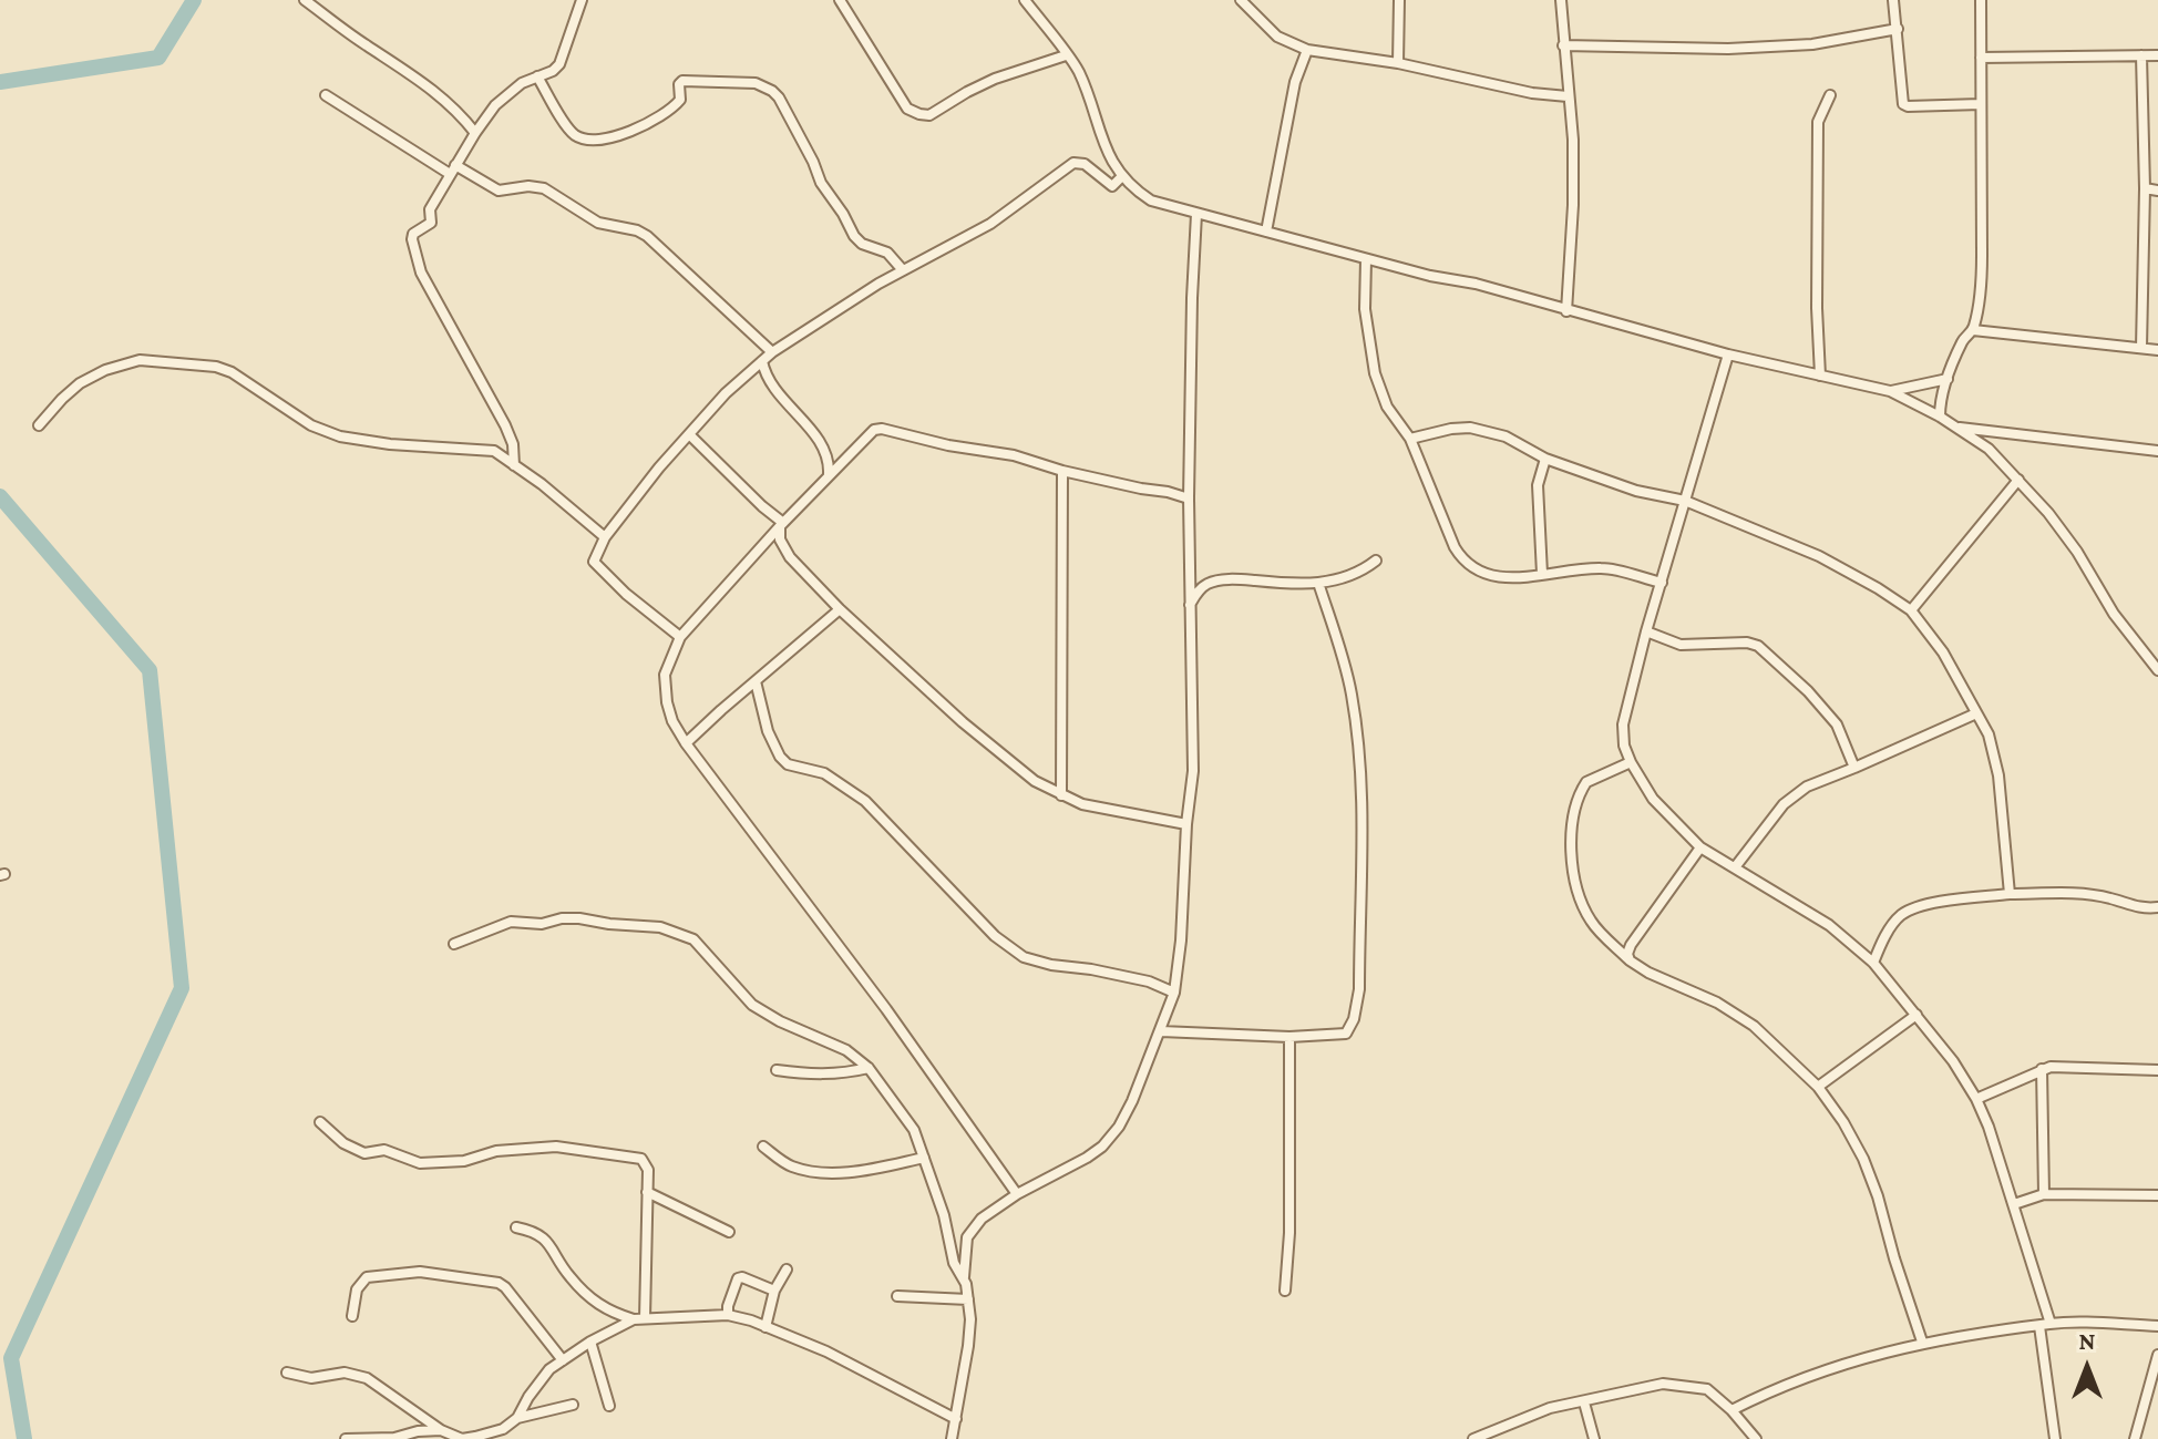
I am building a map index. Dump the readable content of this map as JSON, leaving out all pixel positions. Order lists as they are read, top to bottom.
{
  "north": "top"
}
